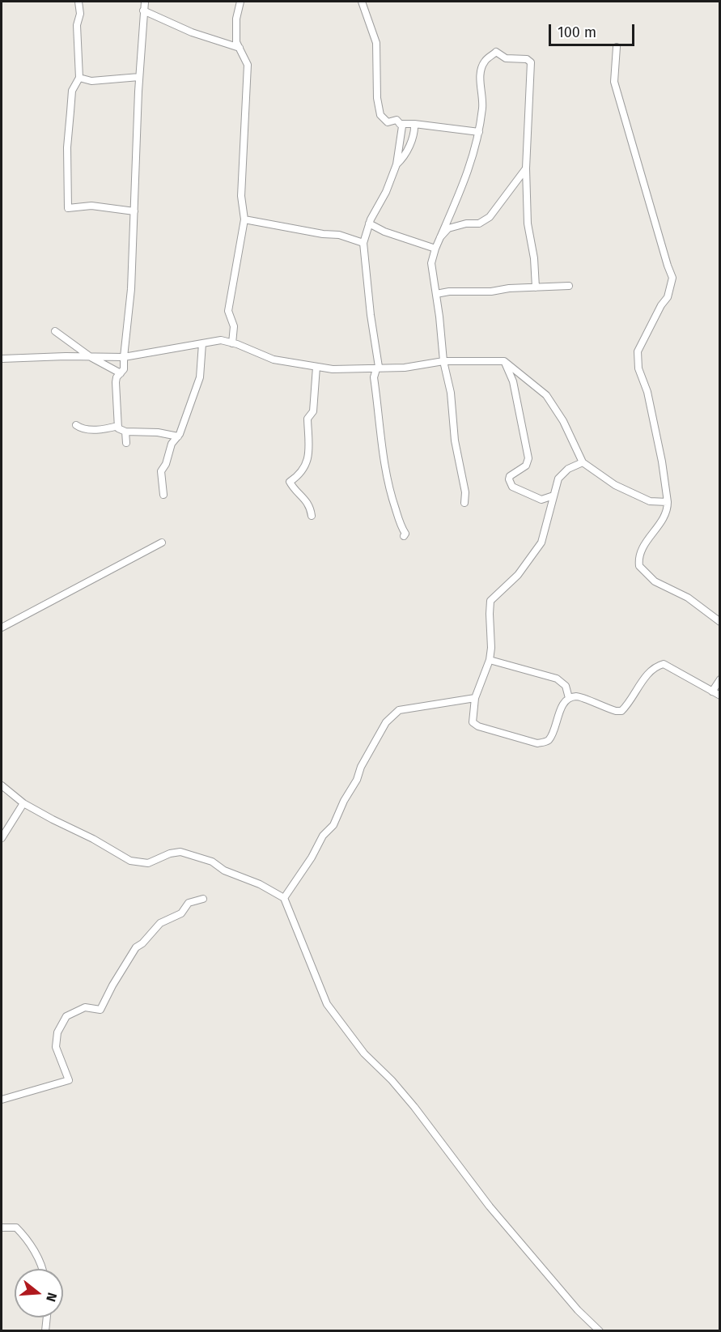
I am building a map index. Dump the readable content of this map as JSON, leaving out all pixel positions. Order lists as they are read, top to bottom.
{
  "scale_bar": "100 m",
  "north": "right"
}
